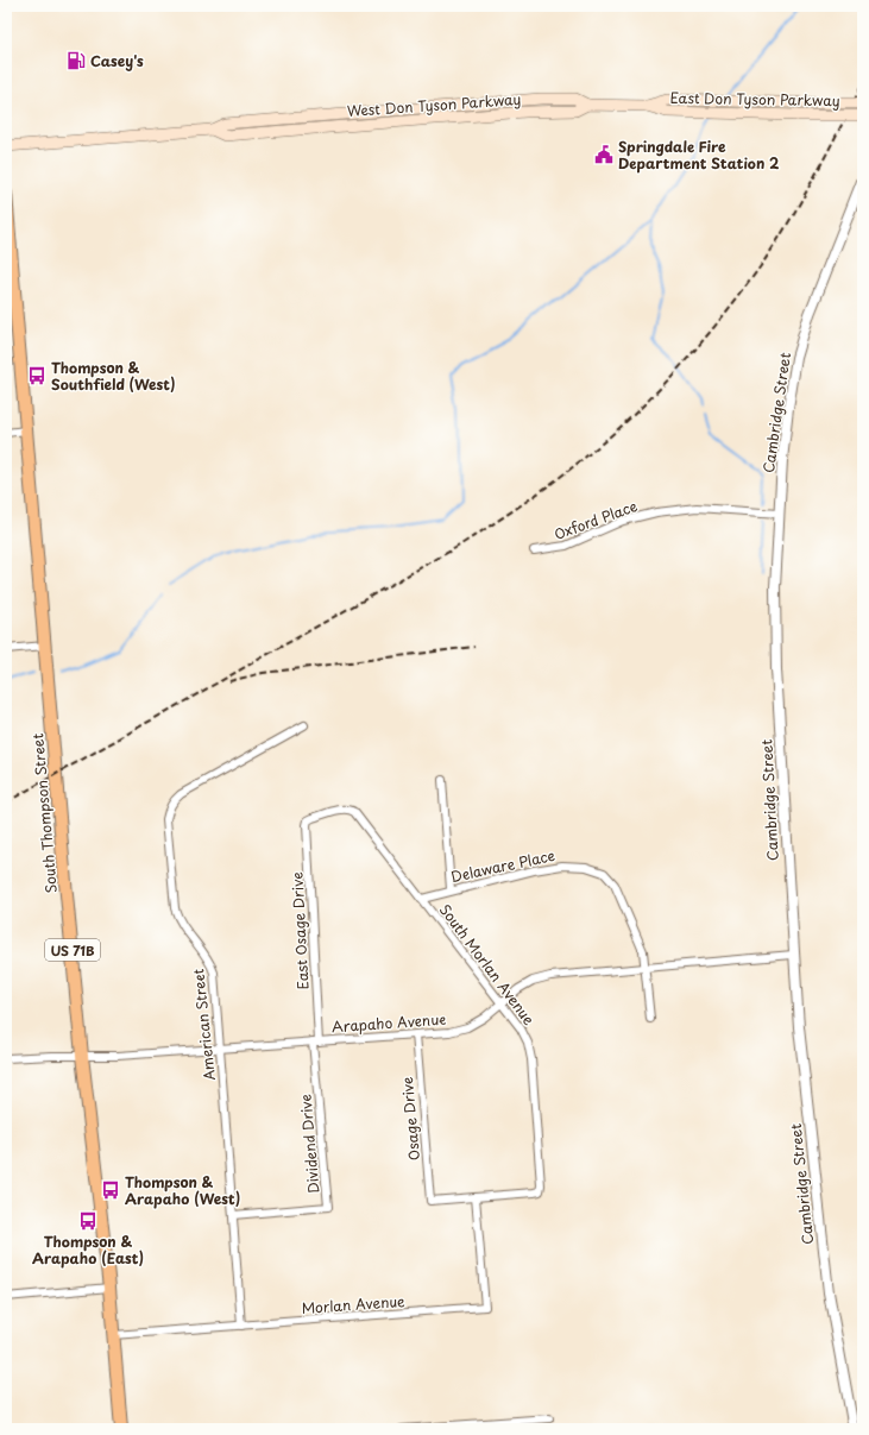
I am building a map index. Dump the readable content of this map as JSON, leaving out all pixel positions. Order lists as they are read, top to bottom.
{
  "streets": {
    "highway": ["South Thompson Street", "US 71B"],
    "main road": ["East Don Tyson Parkway", "West Don Tyson Parkway"],
    "street": [
      "Cambridge Street",
      "Oxford Place",
      "Delaware Place",
      "East Osage Drive",
      "South Morlan Avenue",
      "Arapaho Avenue",
      "American Street",
      "Osage Drive",
      "Dividend Drive",
      "Morlan Avenue"
    ]
  },
  "crossings": [
    ["East Don Tyson Parkway", "West Don Tyson Parkway"],
    ["Cambridge Street", "Oxford Place"],
    ["Cambridge Street", "Arapaho Avenue"],
    ["South Thompson Street", "Arapaho Avenue"],
    ["South Thompson Street", "Morlan Avenue"],
    ["Delaware Place", "South Morlan Avenue"],
    ["Delaware Place", "Arapaho Avenue"],
    ["East Osage Drive", "South Morlan Avenue"],
    ["East Osage Drive", "Arapaho Avenue"],
    ["East Osage Drive", "Dividend Drive"],
    ["South Morlan Avenue", "Arapaho Avenue"],
    ["South Morlan Avenue", "Osage Drive"],
    ["South Morlan Avenue", "Morlan Avenue"],
    ["Arapaho Avenue", "American Street"],
    ["Arapaho Avenue", "Osage Drive"],
    ["Arapaho Avenue", "Dividend Drive"],
    ["American Street", "Dividend Drive"],
    ["American Street", "Morlan Avenue"],
    ["Osage Drive", "Morlan Avenue"]
  ],
  "places": {
    "fuel station": ["Casey's"],
    "public building": ["Springdale Fire Department Station 2"],
    "bus stop": ["Thompson & Southfield (West)", "Thompson & Arapaho (West)", "Thompson & Arapaho (East)"]
  }
}
